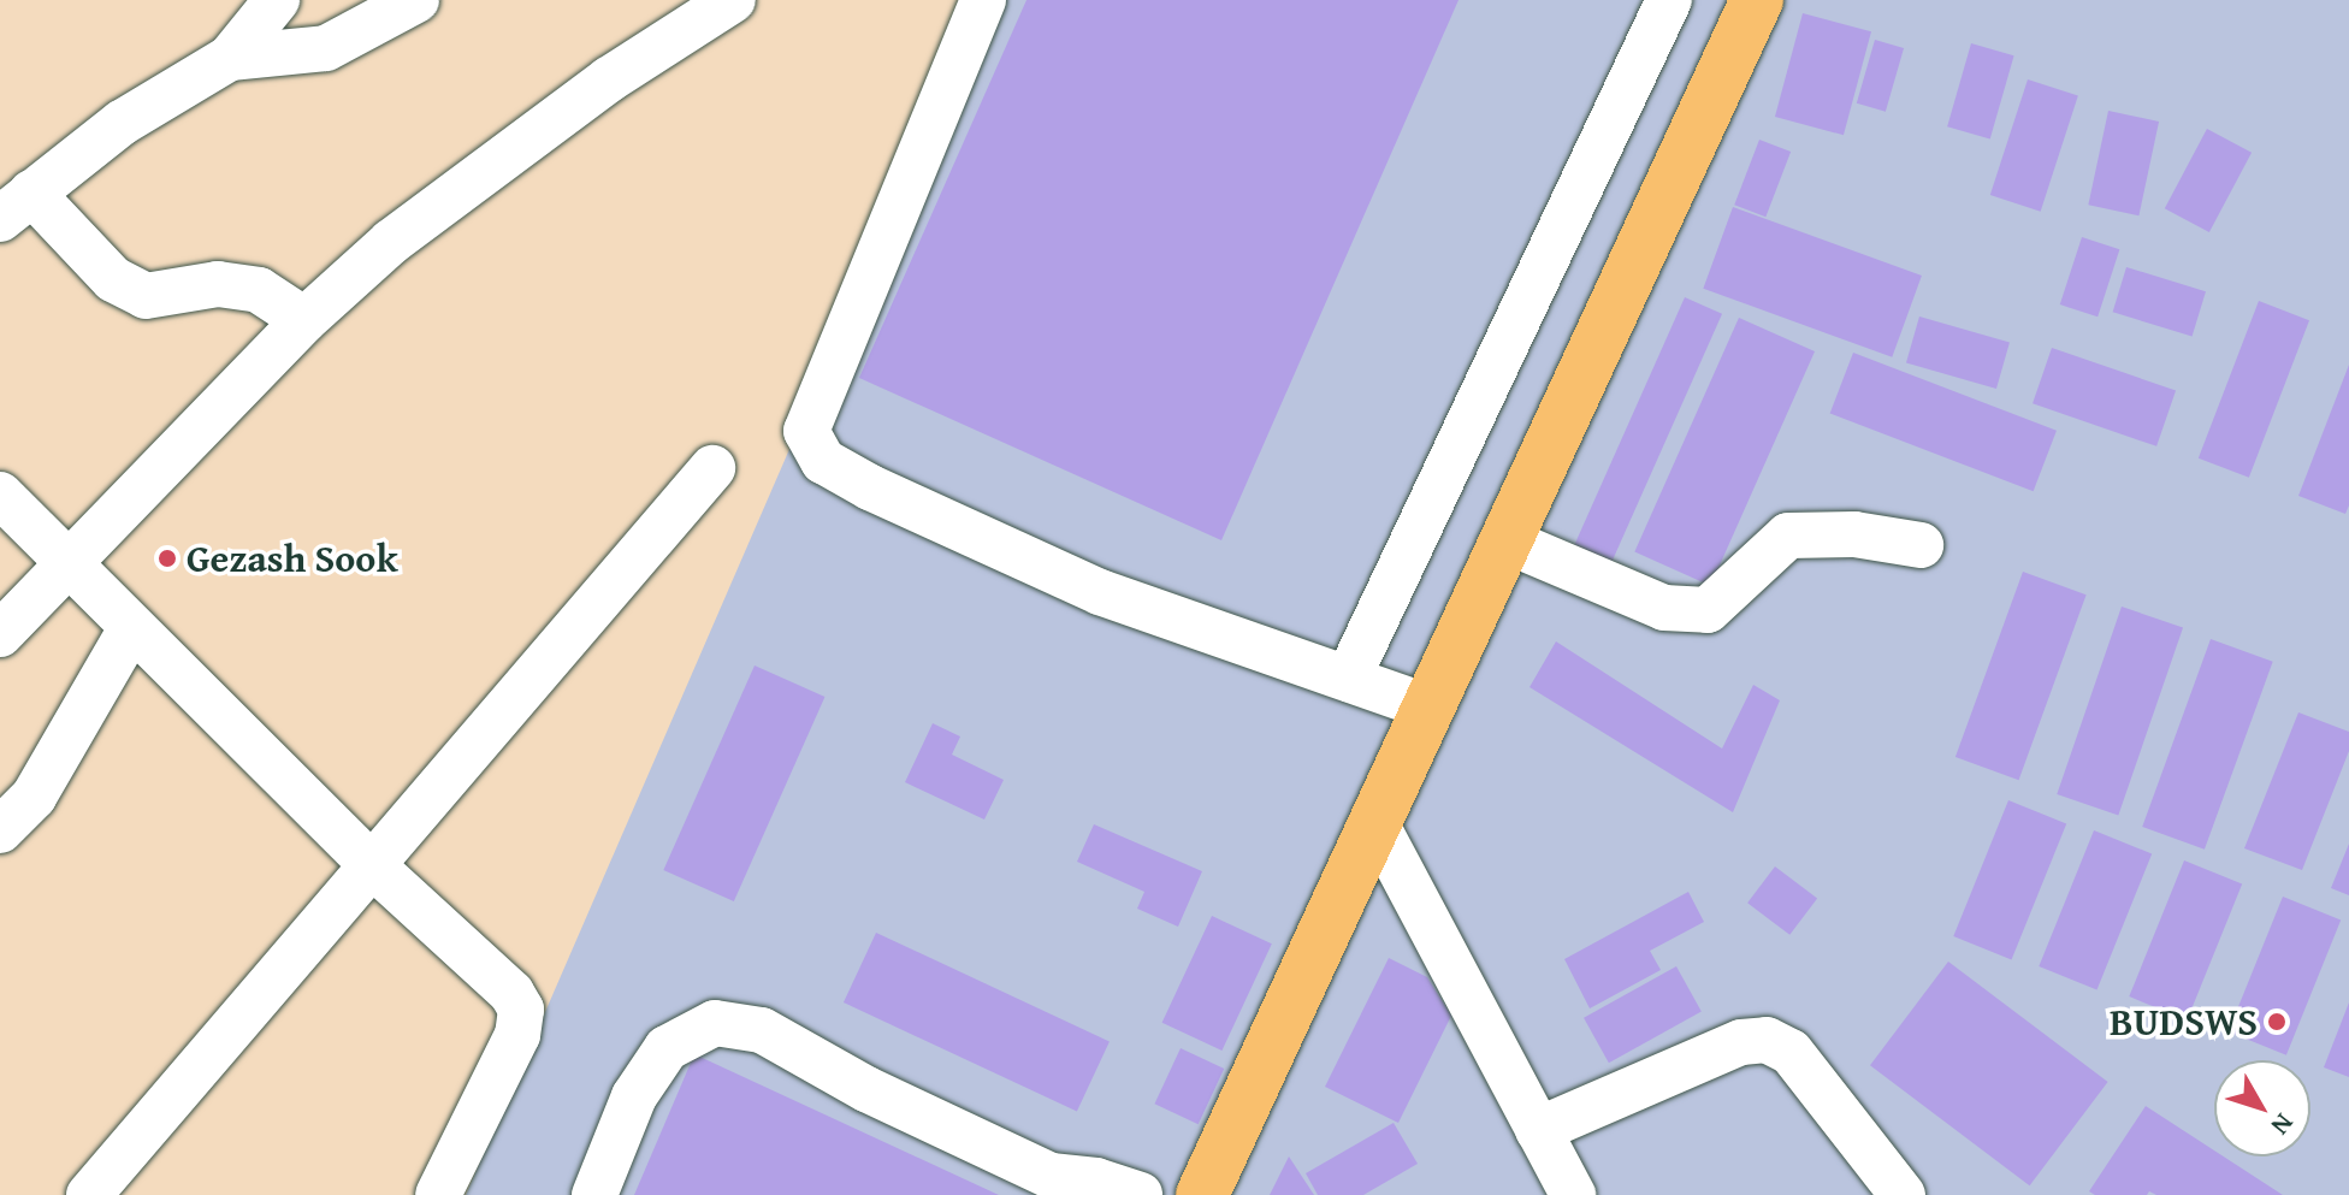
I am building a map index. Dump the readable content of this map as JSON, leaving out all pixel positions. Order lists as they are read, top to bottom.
{
  "places": ["Gezash Sook", "BUDSWS"],
  "north": "bottom right"
}
